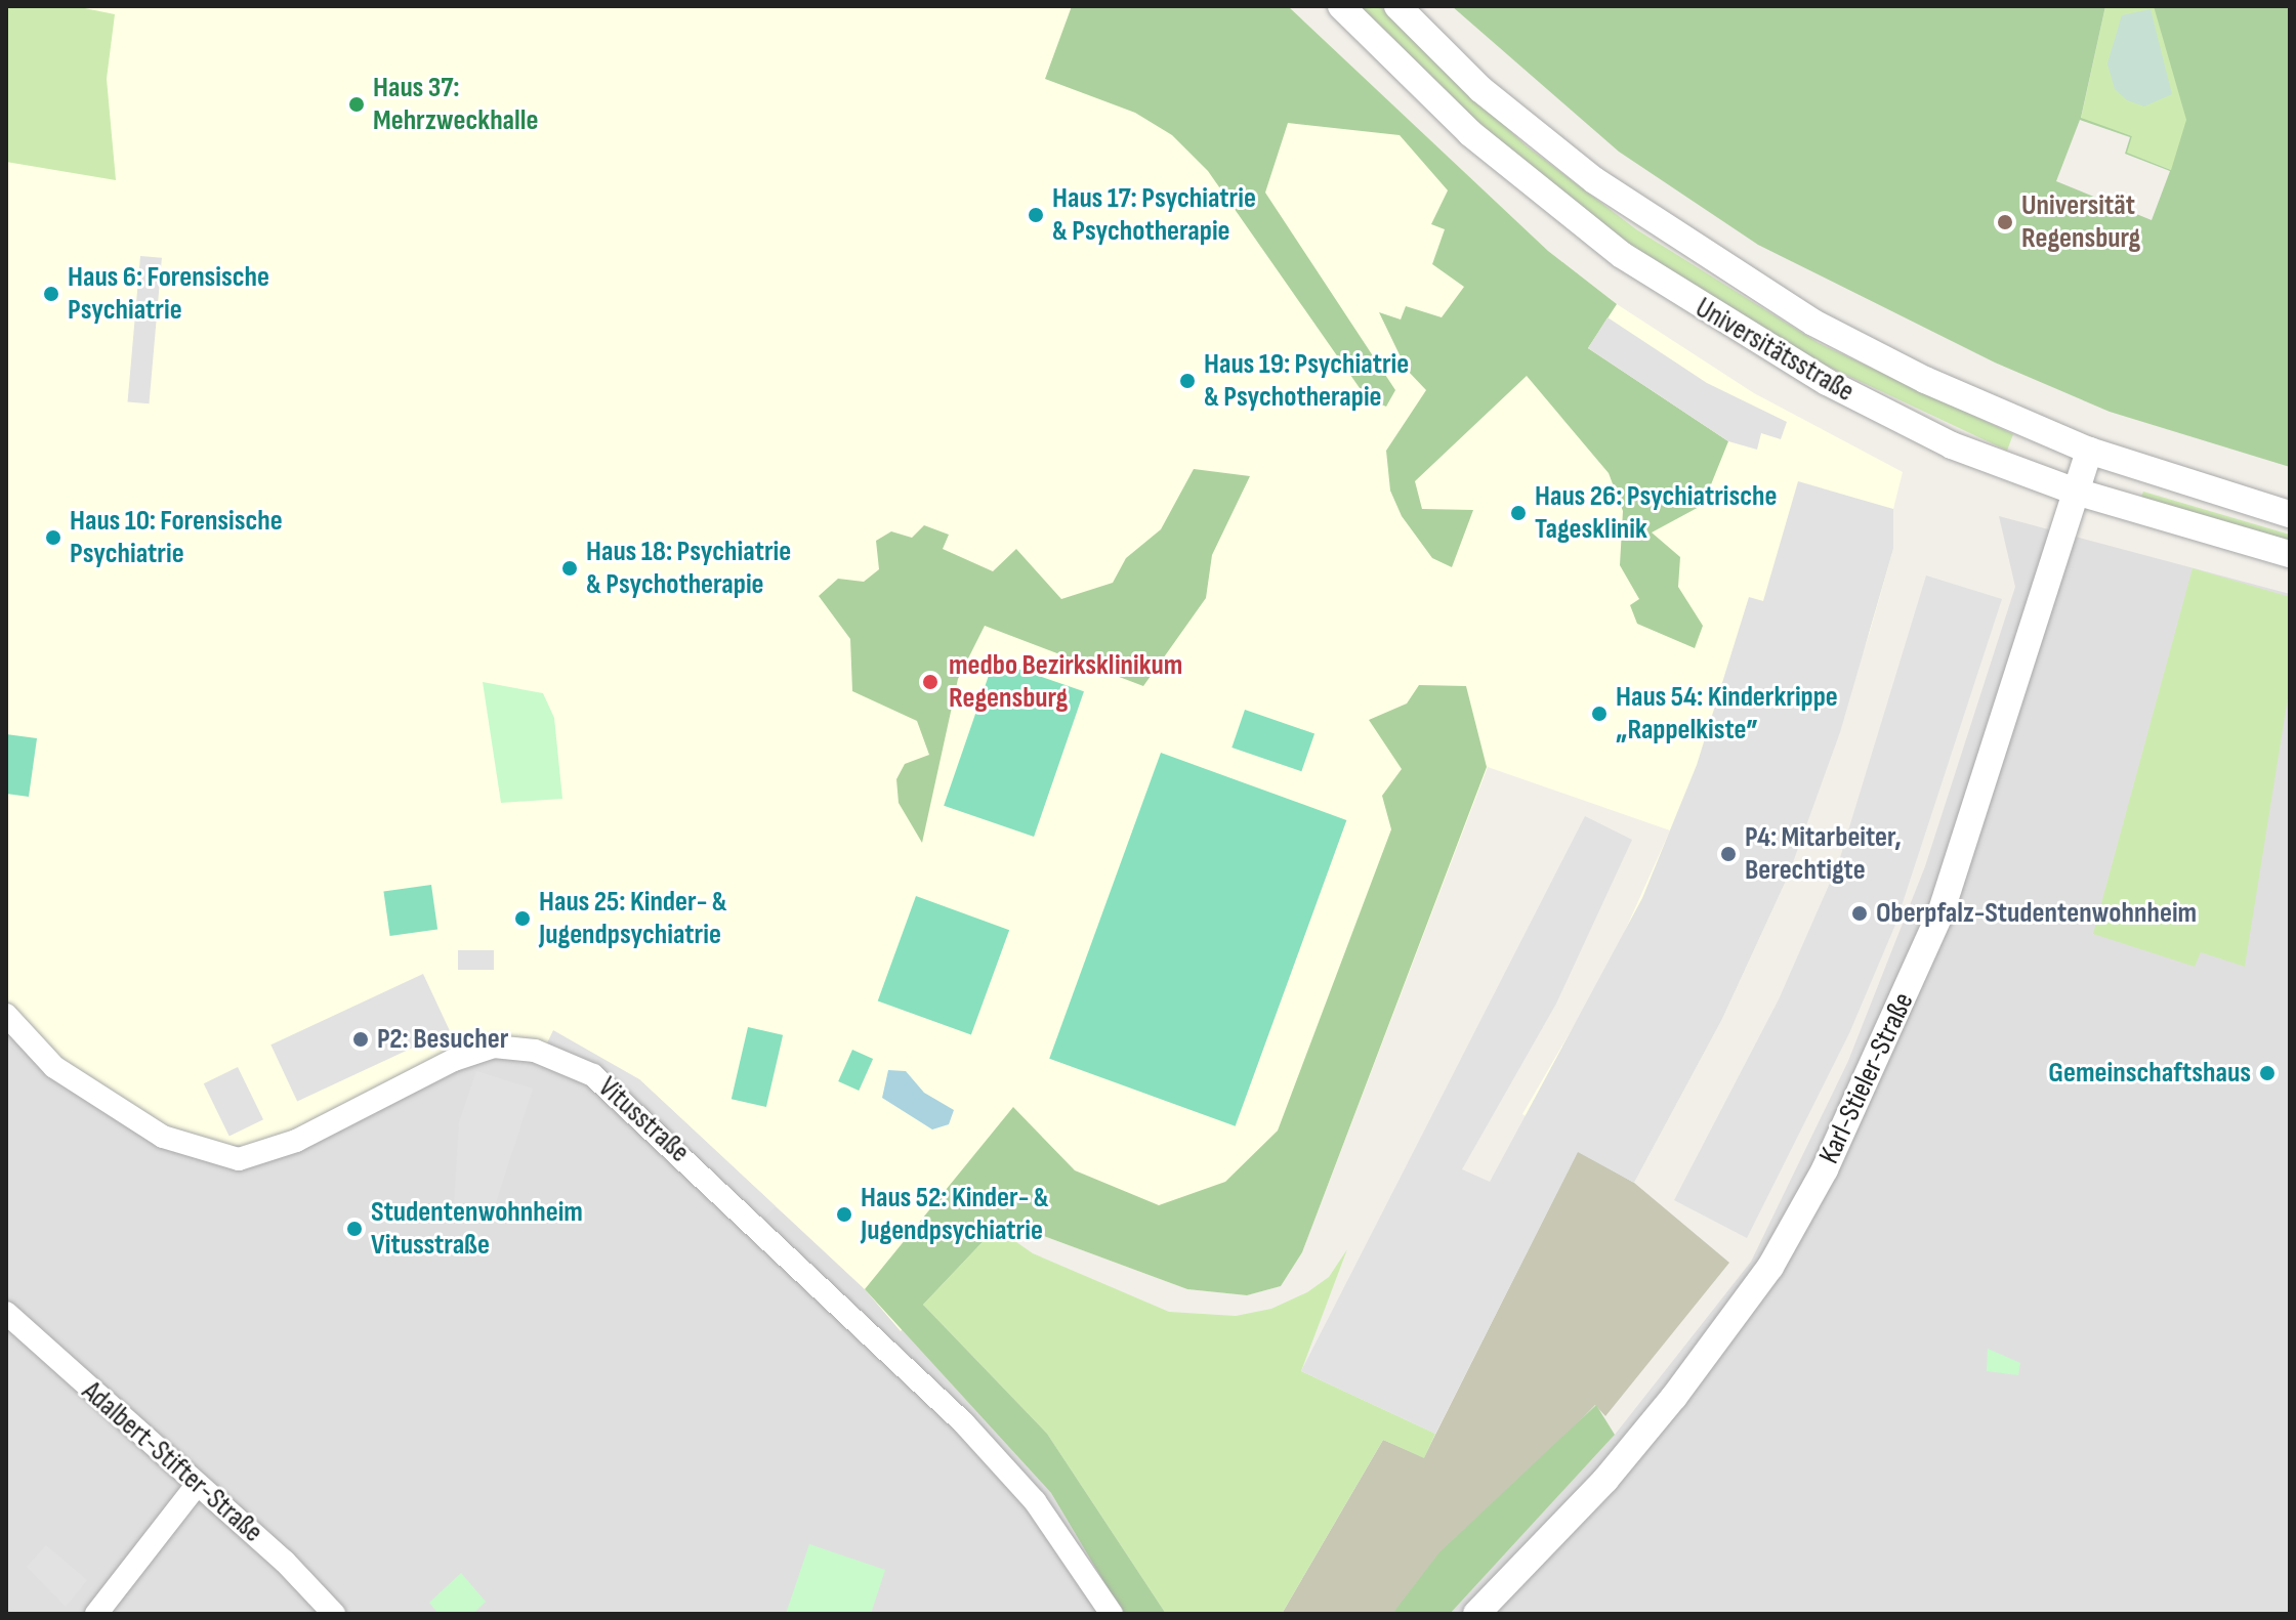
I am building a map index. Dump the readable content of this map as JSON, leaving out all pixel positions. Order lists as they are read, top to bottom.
{
  "streets": {
    "street": [
      "Universitätsstraße",
      "Karl-Stieler-Straße",
      "Vitusstraße",
      "Adalbert-Stifter-Straße"
    ]
  },
  "crossings": [
    ["Universitätsstraße", "Karl-Stieler-Straße"]
  ],
  "places": [
    "Haus 37: Mehrzweckhalle",
    "Haus 17: Psychiatrie & Psychotherapie",
    "Universität Regensburg",
    "Haus 6: Forensische Psychiatrie",
    "Haus 19: Psychiatrie & Psychotherapie",
    "Haus 26: Psychiatrische Tagesklinik",
    "Haus 10: Forensische Psychiatrie",
    "Haus 18: Psychiatrie & Psychotherapie",
    "medbo Bezirksklinikum Regensburg",
    "Haus 54: Kinderkrippe „Rappelkiste”",
    "P4: Mitarbeiter, Berechtigte",
    "Oberpfalz-Studentenwohnheim",
    "Haus 25: Kinder- & Jugendpsychiatrie",
    "P2: Besucher",
    "Gemeinschaftshaus",
    "Haus 52: Kinder- & Jugendpsychiatrie",
    "Studentenwohnheim Vitusstraße"
  ]
}
